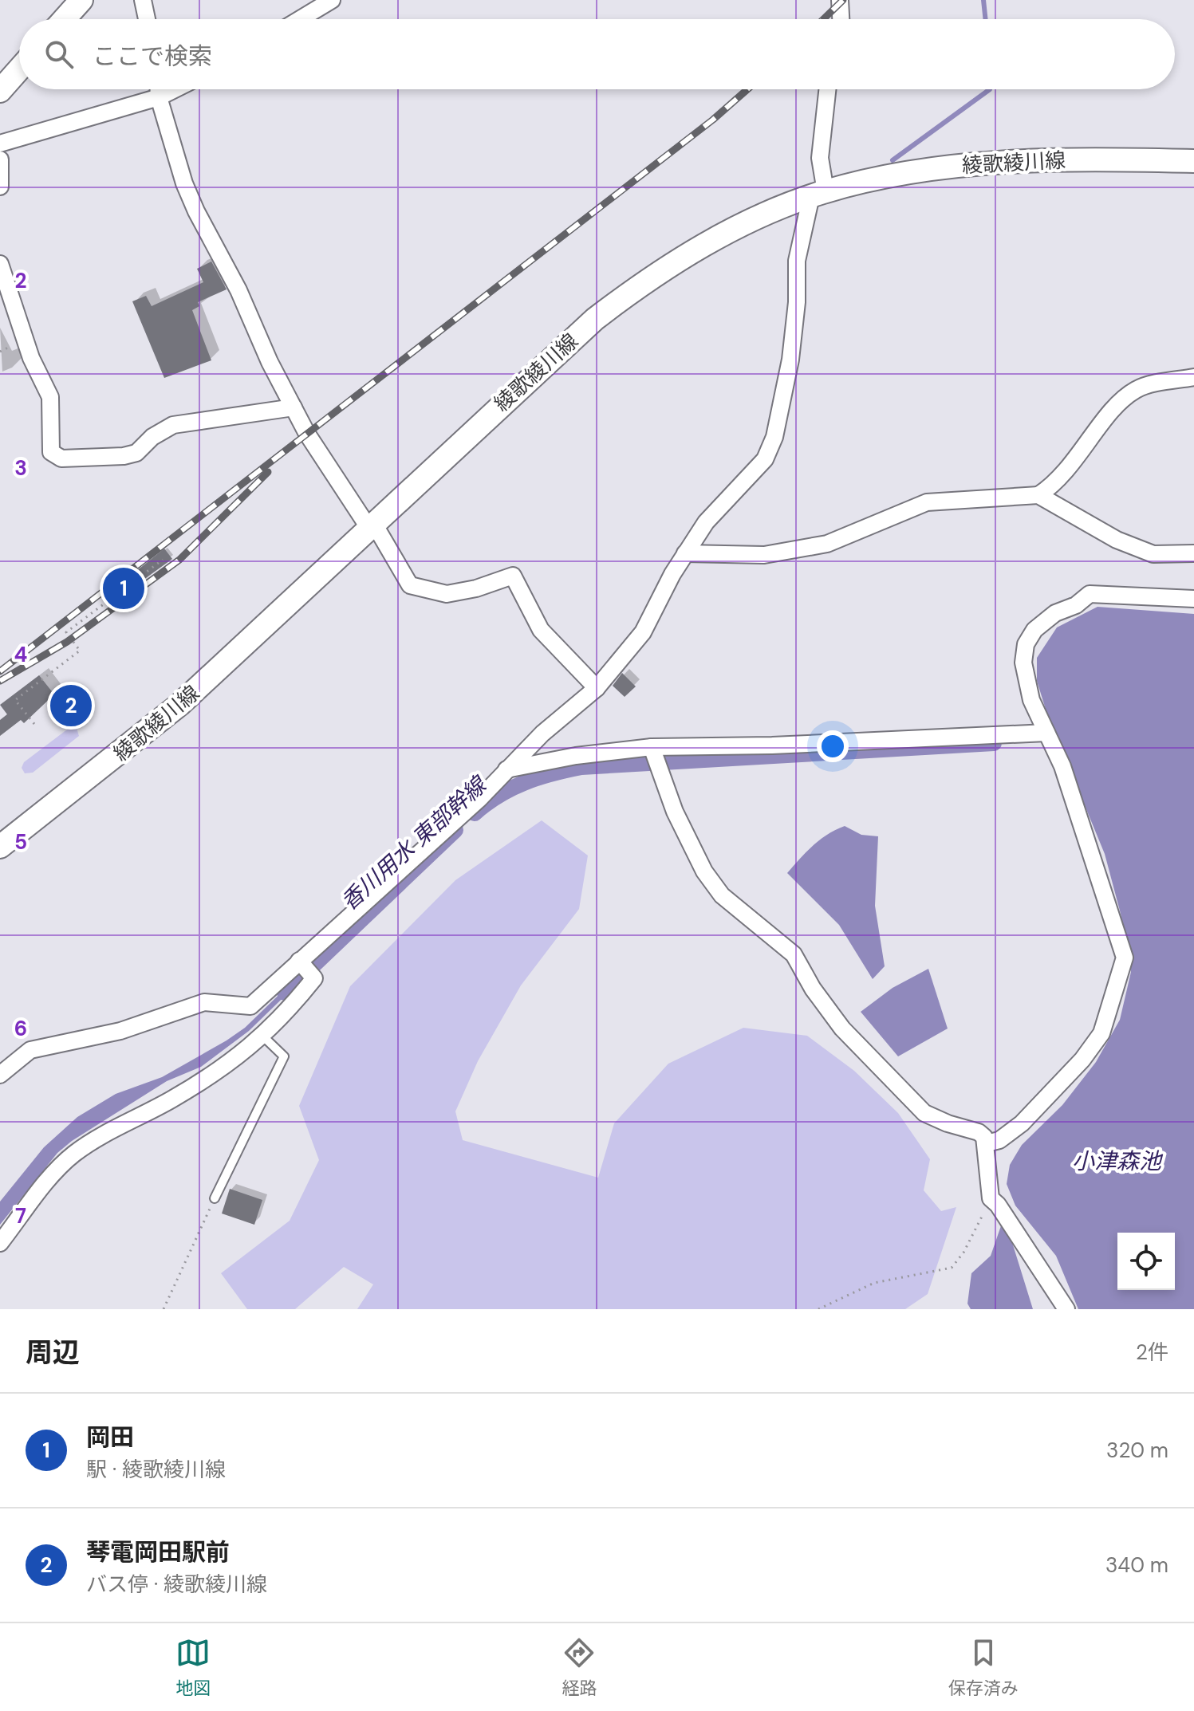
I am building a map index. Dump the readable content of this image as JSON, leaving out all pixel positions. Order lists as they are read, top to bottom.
{
  "streets": {
    "main road": ["綾歌綾川線"]
  },
  "water": ["香川用水 東部幹線", "小津森池"],
  "page": {
    "search": "ここで検索",
    "pins": ["1", "2"],
    "heading": ["周辺", "2件"],
    "list": [
      {
        "mark": "1",
        "name": "岡田",
        "note": "駅 · 綾歌綾川線",
        "value": "320 m"
      },
      {
        "mark": "2",
        "name": "琴電岡田駅前",
        "note": "バス停 · 綾歌綾川線",
        "value": "340 m"
      }
    ],
    "nav": ["地図", "経路", "保存済み"]
  },
  "grid": {
    "rows": [
      "2",
      "3",
      "4",
      "5",
      "6",
      "7"
    ]
  }
}
